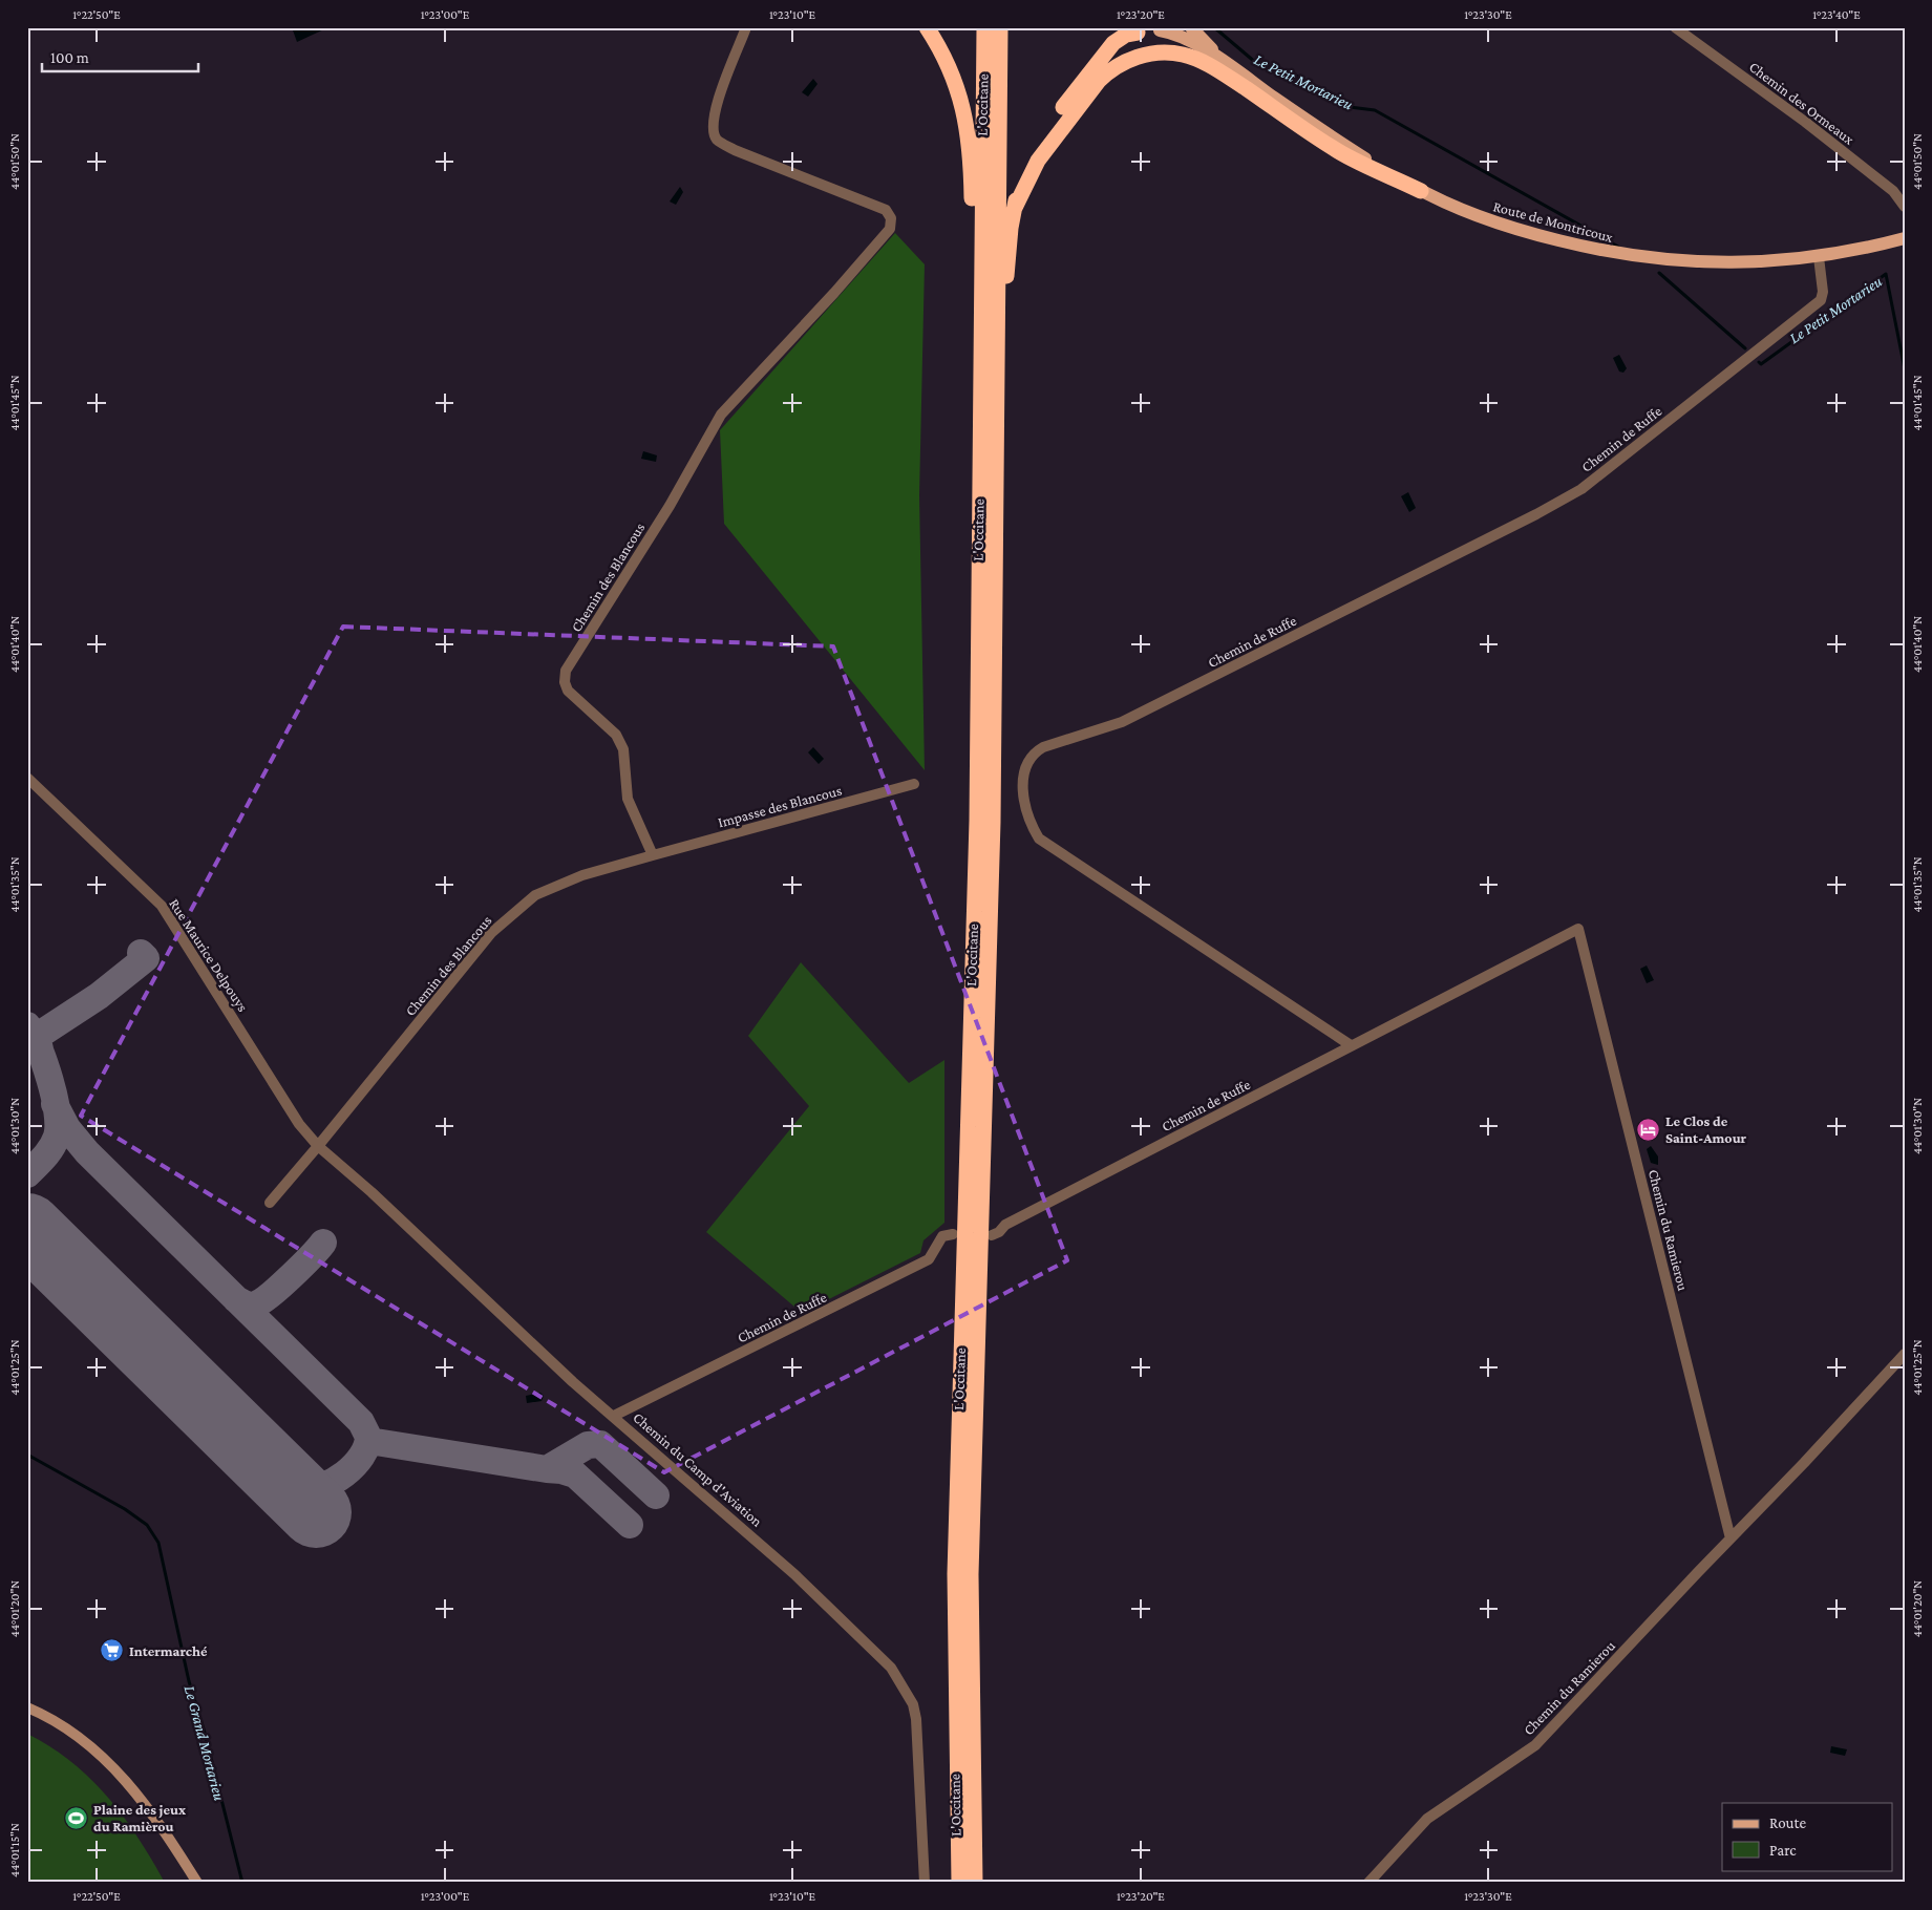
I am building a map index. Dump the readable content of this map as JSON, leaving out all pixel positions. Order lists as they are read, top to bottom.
{
  "streets": {
    "highway": ["L'Occitane"],
    "main road": ["Route de Montricoux"],
    "street": [
      "Chemin des Ormeaux",
      "Chemin de Ruffe",
      "Chemin des Blancous",
      "Impasse des Blancous",
      "Rue Maurice Delpouys",
      "Chemin du Ramierou",
      "Chemin du Camp d'Aviation"
    ]
  },
  "crossings": [
    ["Route de Montricoux", "Chemin de Ruffe"],
    ["Chemin de Ruffe", "Chemin du Ramierou"],
    ["Chemin de Ruffe", "Chemin du Camp d'Aviation"],
    ["Chemin des Blancous", "Impasse des Blancous"],
    ["Chemin des Blancous", "Rue Maurice Delpouys"],
    ["Chemin des Blancous", "Chemin du Camp d'Aviation"],
    ["Rue Maurice Delpouys", "Chemin du Camp d'Aviation"]
  ],
  "water": ["Le Petit Mortarieu", "Le Grand Mortarieu"],
  "places": {
    "hotel": ["Le Clos de Saint-Amour"],
    "supermarket": ["Intermarché"],
    "sports": ["Plaine des jeux du Ramièrou"]
  },
  "legend": ["Route", "Parc"],
  "scale_bar": "100 m",
  "coordinates": [
    "1°22'50\"E",
    "1°23'00\"E",
    "1°23'10\"E",
    "1°23'20\"E",
    "1°23'30\"E",
    "1°23'40\"E",
    "44°01'50\"N",
    "44°01'45\"N",
    "44°01'40\"N",
    "44°01'35\"N",
    "44°01'30\"N",
    "44°01'25\"N",
    "44°01'20\"N",
    "44°01'15\"N"
  ]
}
